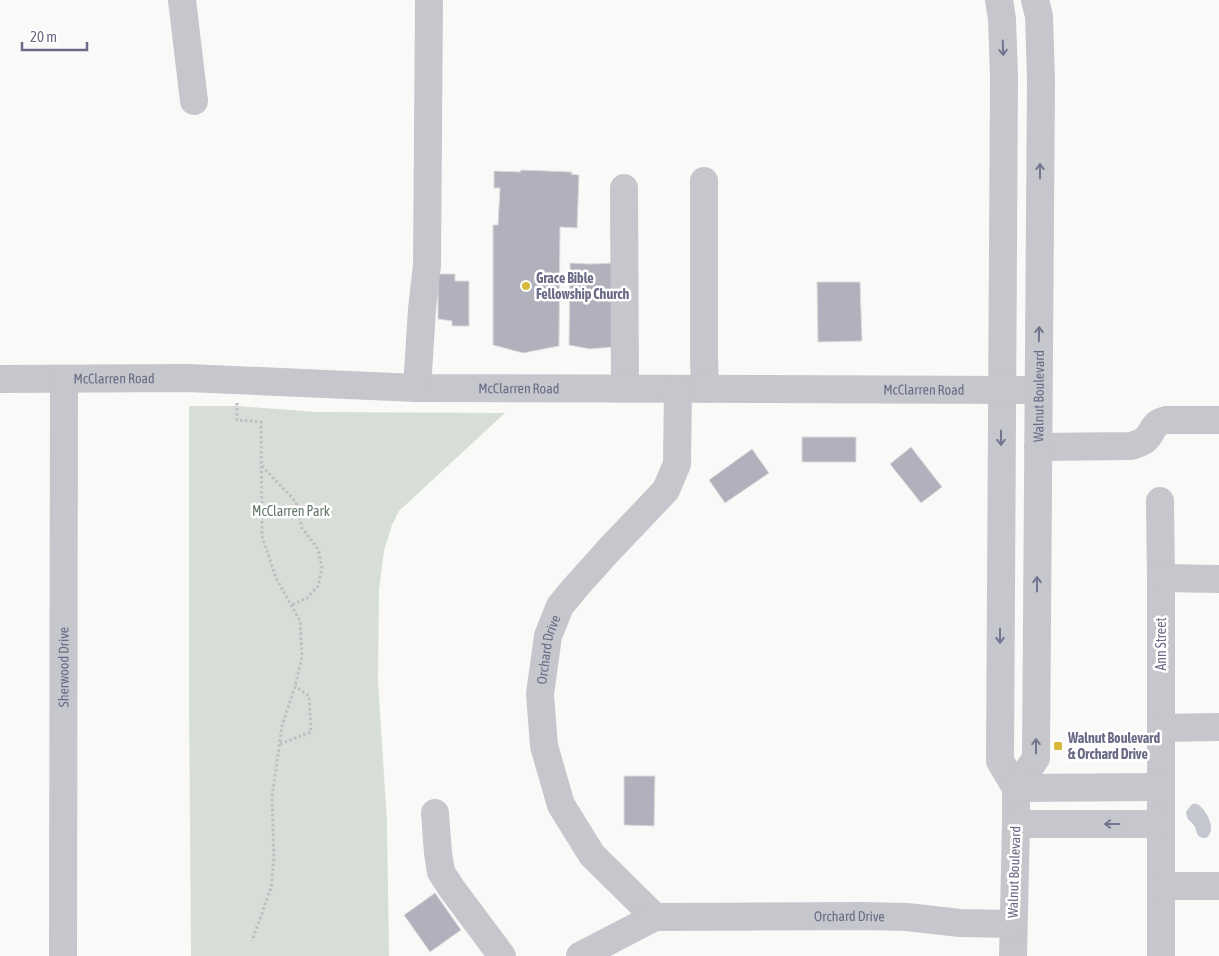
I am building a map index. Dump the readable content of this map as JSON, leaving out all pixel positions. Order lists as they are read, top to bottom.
{
  "streets": {
    "street": [
      "McClarren Road",
      "Walnut Boulevard",
      "Ann Street",
      "Orchard Drive",
      "Sherwood Drive"
    ]
  },
  "crossings": [
    ["McClarren Road", "Walnut Boulevard"],
    ["McClarren Road", "Orchard Drive"],
    ["McClarren Road", "Sherwood Drive"],
    ["Walnut Boulevard", "Orchard Drive"]
  ],
  "parks": ["McClarren Park"],
  "places": {
    "other": ["Grace Bible Fellowship Church"],
    "transit": ["Walnut Boulevard & Orchard Drive"]
  },
  "scale_bar": "20 m"
}
